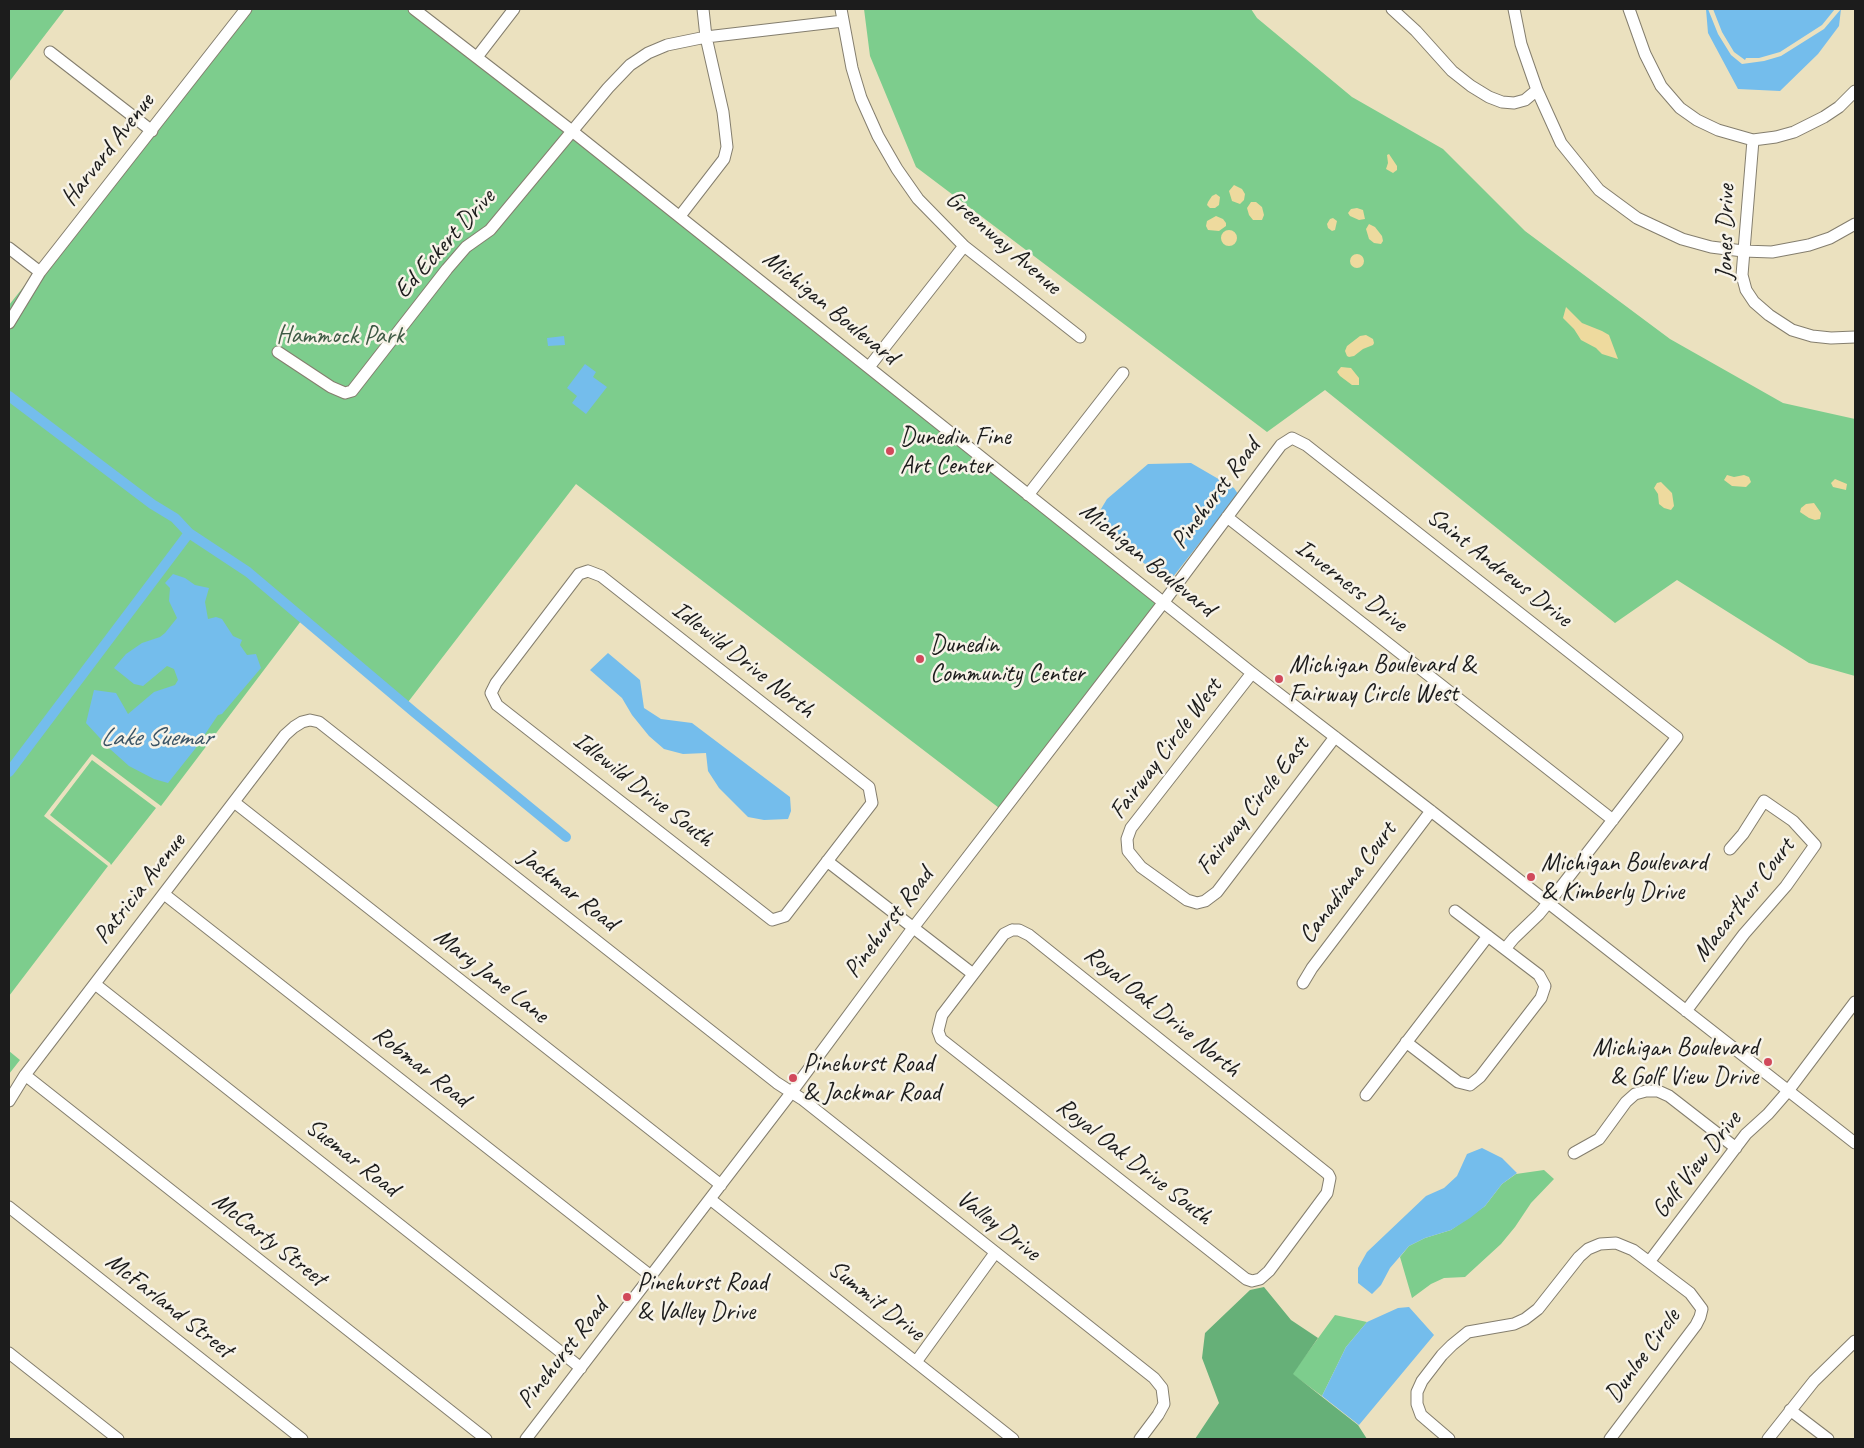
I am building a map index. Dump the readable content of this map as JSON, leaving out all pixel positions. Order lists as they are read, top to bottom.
{
  "streets": {
    "street": [
      "Harvard Avenue",
      "Jones Drive",
      "Greenway Avenue",
      "Ed Eckert Drive",
      "Michigan Boulevard",
      "Pinehurst Road",
      "Saint Andrews Drive",
      "Inverness Drive",
      "Idlewild Drive North",
      "Fairway Circle West",
      "Idlewild Drive South",
      "Fairway Circle East",
      "Canadiana Court",
      "Patricia Avenue",
      "Jackmar Road",
      "Macarthur Court",
      "Mary Jane Lane",
      "Royal Oak Drive North",
      "Robmar Road",
      "Suemar Road",
      "Royal Oak Drive South",
      "Golf View Drive",
      "Valley Drive",
      "McCarty Street",
      "Summit Drive",
      "McFarland Street",
      "Dunloe Circle"
    ]
  },
  "crossings": [
    ["Ed Eckert Drive", "Michigan Boulevard"],
    ["Michigan Boulevard", "Pinehurst Road"],
    ["Michigan Boulevard", "Fairway Circle West"],
    ["Michigan Boulevard", "Fairway Circle East"],
    ["Michigan Boulevard", "Canadiana Court"],
    ["Michigan Boulevard", "Macarthur Court"],
    ["Michigan Boulevard", "Golf View Drive"],
    ["Pinehurst Road", "Saint Andrews Drive"],
    ["Pinehurst Road", "Inverness Drive"],
    ["Pinehurst Road", "Jackmar Road"],
    ["Pinehurst Road", "Mary Jane Lane"],
    ["Pinehurst Road", "Robmar Road"],
    ["Pinehurst Road", "Suemar Road"],
    ["Pinehurst Road", "Valley Drive"],
    ["Pinehurst Road", "Summit Drive"],
    ["Saint Andrews Drive", "Inverness Drive"],
    ["Idlewild Drive North", "Idlewild Drive South"],
    ["Fairway Circle West", "Fairway Circle East"],
    ["Patricia Avenue", "Jackmar Road"],
    ["Patricia Avenue", "Mary Jane Lane"],
    ["Patricia Avenue", "Robmar Road"],
    ["Patricia Avenue", "Suemar Road"],
    ["Patricia Avenue", "McCarty Street"],
    ["Jackmar Road", "Valley Drive"],
    ["Royal Oak Drive North", "Royal Oak Drive South"],
    ["Golf View Drive", "Dunloe Circle"]
  ],
  "water": ["Lake Suemar"],
  "parks": ["Hammock Park"],
  "places": [
    "Dunedin Fine Art Center",
    "Dunedin Community Center",
    "Michigan Boulevard & Fairway Circle West",
    "Michigan Boulevard & Kimberly Drive",
    "Michigan Boulevard & Golf View Drive",
    "Pinehurst Road & Jackmar Road",
    "Pinehurst Road & Valley Drive"
  ]
}
